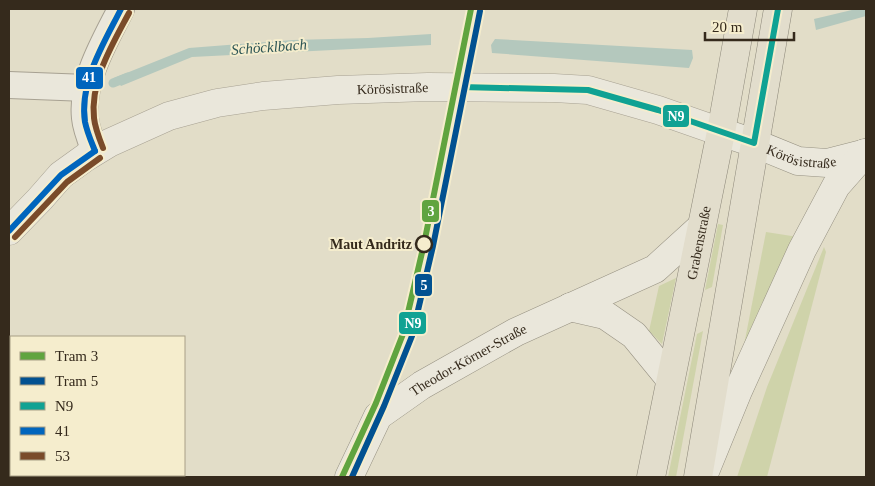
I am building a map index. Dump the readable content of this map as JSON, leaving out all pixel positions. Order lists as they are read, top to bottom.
{
  "streets": {
    "main road": ["Körösistraße", "Grabenstraße", "Theodor-Körner-Straße"]
  },
  "crossings": [
    ["Körösistraße", "Grabenstraße"],
    ["Grabenstraße", "Theodor-Körner-Straße"]
  ],
  "water": ["Schöcklbach"],
  "places": ["Maut Andritz"],
  "lines": [
    "tram line 3",
    "transit line N9",
    "transit line 41",
    "tram line 5",
    "transit line 53"
  ],
  "legend": [
    "Tram 3",
    "Tram 5",
    "N9",
    "41",
    "53"
  ],
  "scale_bar": "20 m"
}
